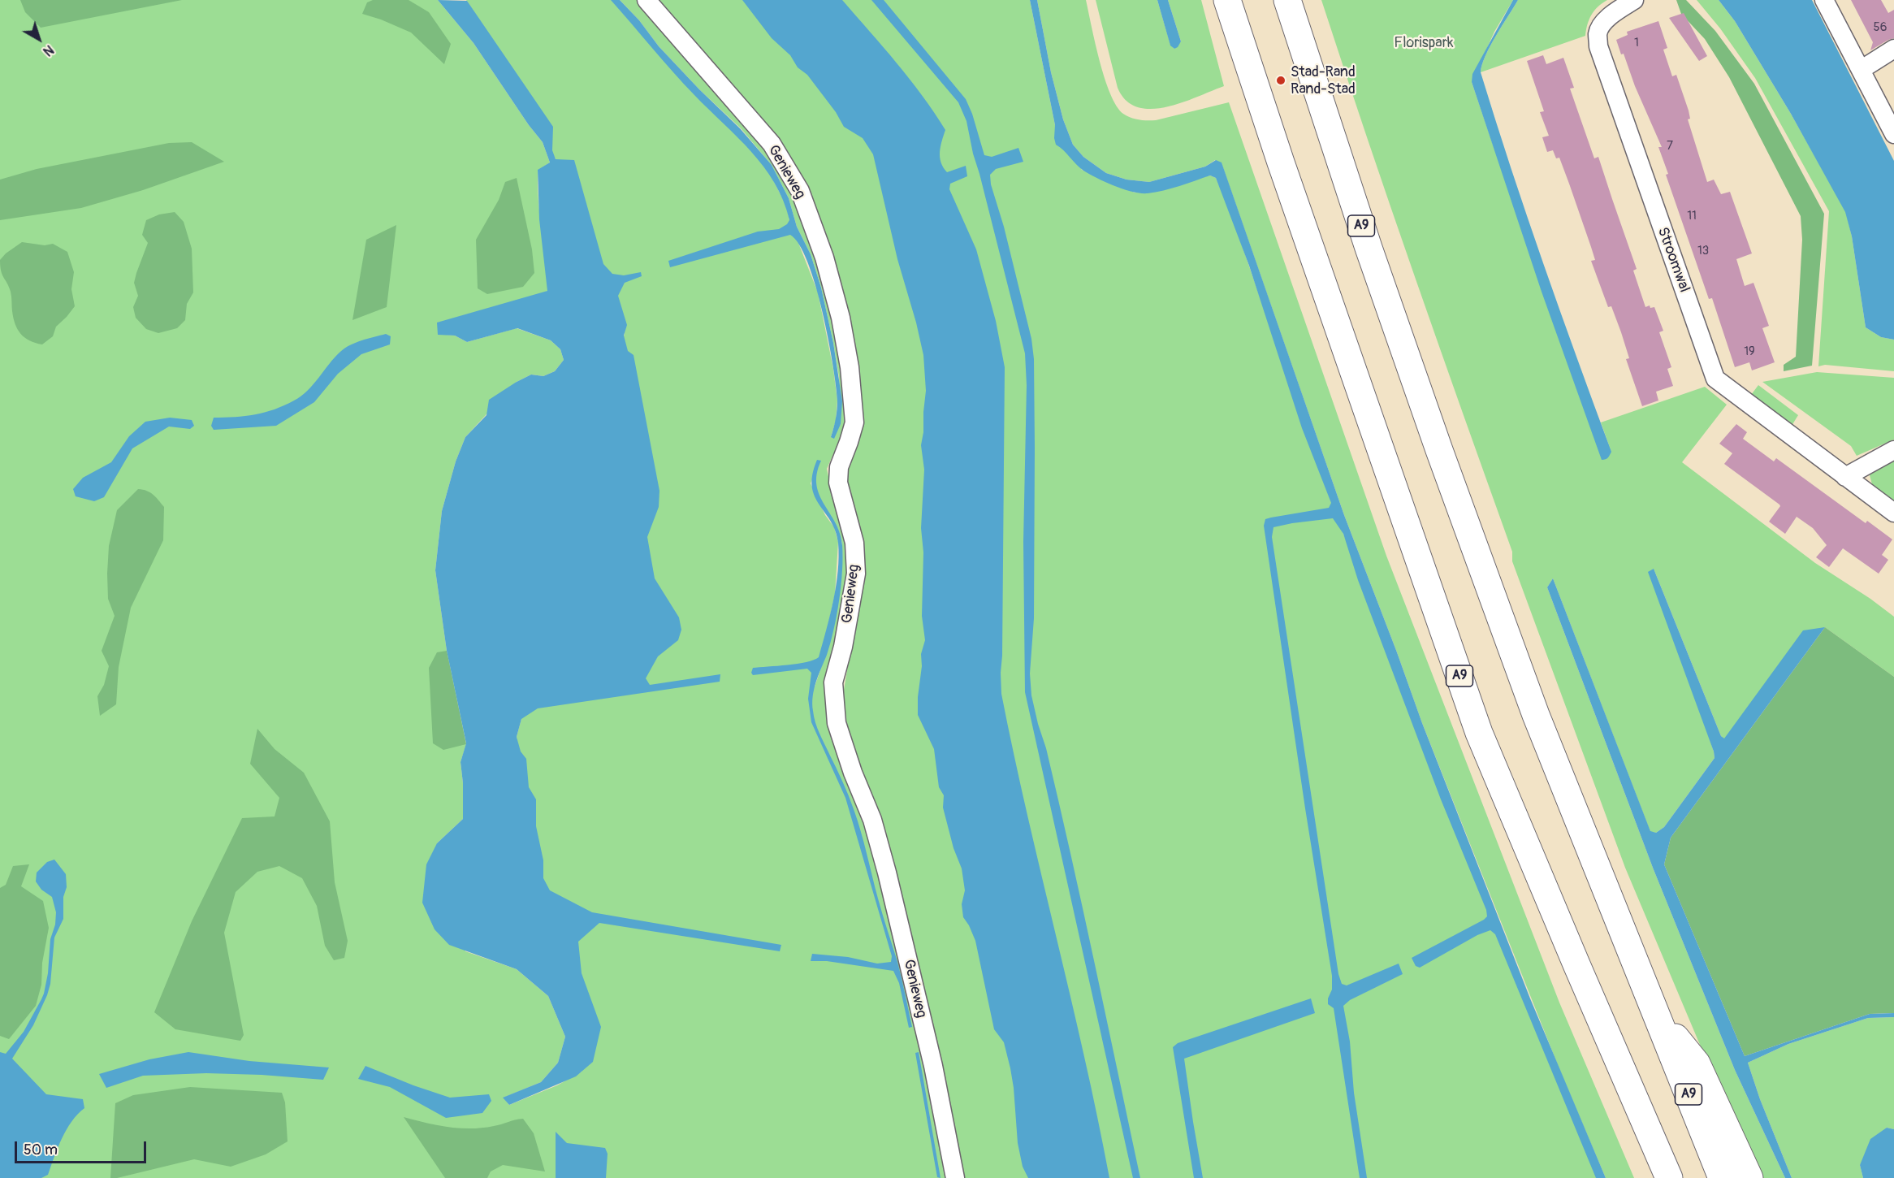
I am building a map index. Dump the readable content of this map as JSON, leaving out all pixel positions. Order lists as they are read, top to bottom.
{
  "streets": {
    "highway": ["A9"],
    "street": ["Genieweg", "Stroomwal"]
  },
  "parks": ["Florispark"],
  "places": ["Stad-Rand Rand-Stad"],
  "house_numbers": [
    "56",
    "1",
    "7",
    "11",
    "13",
    "19"
  ],
  "scale_bar": "50 m",
  "north": "bottom right"
}
